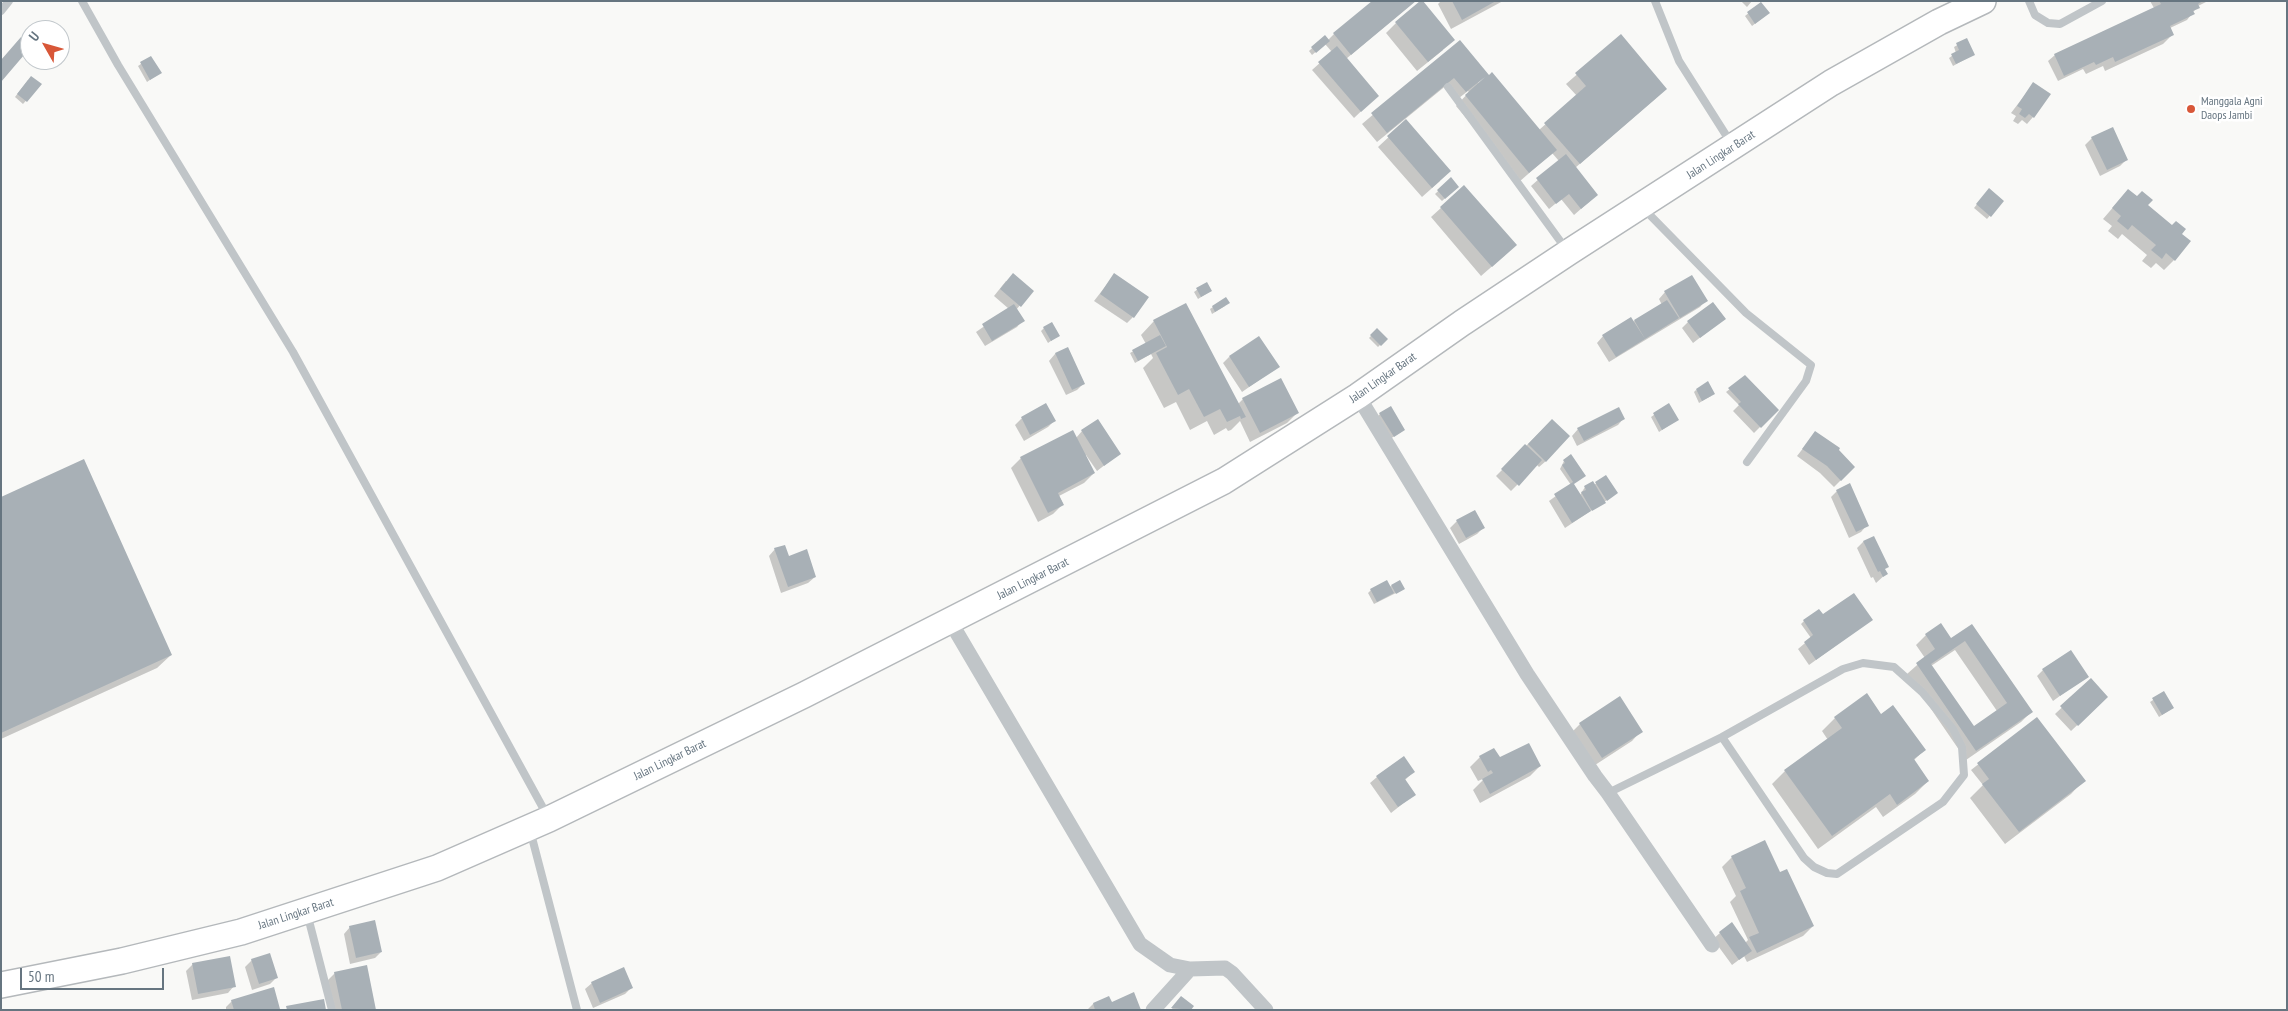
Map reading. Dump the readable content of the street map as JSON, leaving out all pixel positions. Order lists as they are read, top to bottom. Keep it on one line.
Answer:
{"streets":{"highway":["Jalan Lingkar Barat"]},"places":["Manggala Agni Daops Jambi"],"scale_bar":"50 m","north":"top left"}
